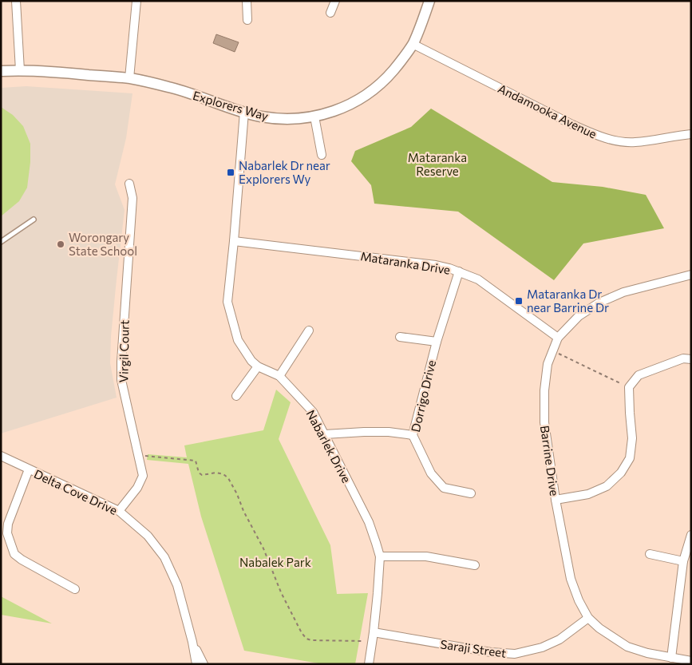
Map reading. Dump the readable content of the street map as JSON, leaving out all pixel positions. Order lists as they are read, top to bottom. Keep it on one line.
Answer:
{"streets":{"street":["Explorers Way","Andamooka Avenue","Mataranka Drive","Virgil Court","Dorrigo Drive","Nabarlek Drive","Barrine Drive","Delta Cove Drive","Saraji Street"]},"crossings":[["Explorers Way","Andamooka Avenue"],["Explorers Way","Nabarlek Drive"],["Mataranka Drive","Dorrigo Drive"],["Mataranka Drive","Nabarlek Drive"],["Mataranka Drive","Barrine Drive"],["Virgil Court","Delta Cove Drive"],["Nabarlek Drive","Saraji Street"],["Barrine Drive","Saraji Street"]],"parks":["Mataranka Reserve","Nabalek Park"],"places":{"transit":["Nabarlek Dr near Explorers Wy","Mataranka Dr near Barrine Dr"],"other":["Worongary State School"]}}
